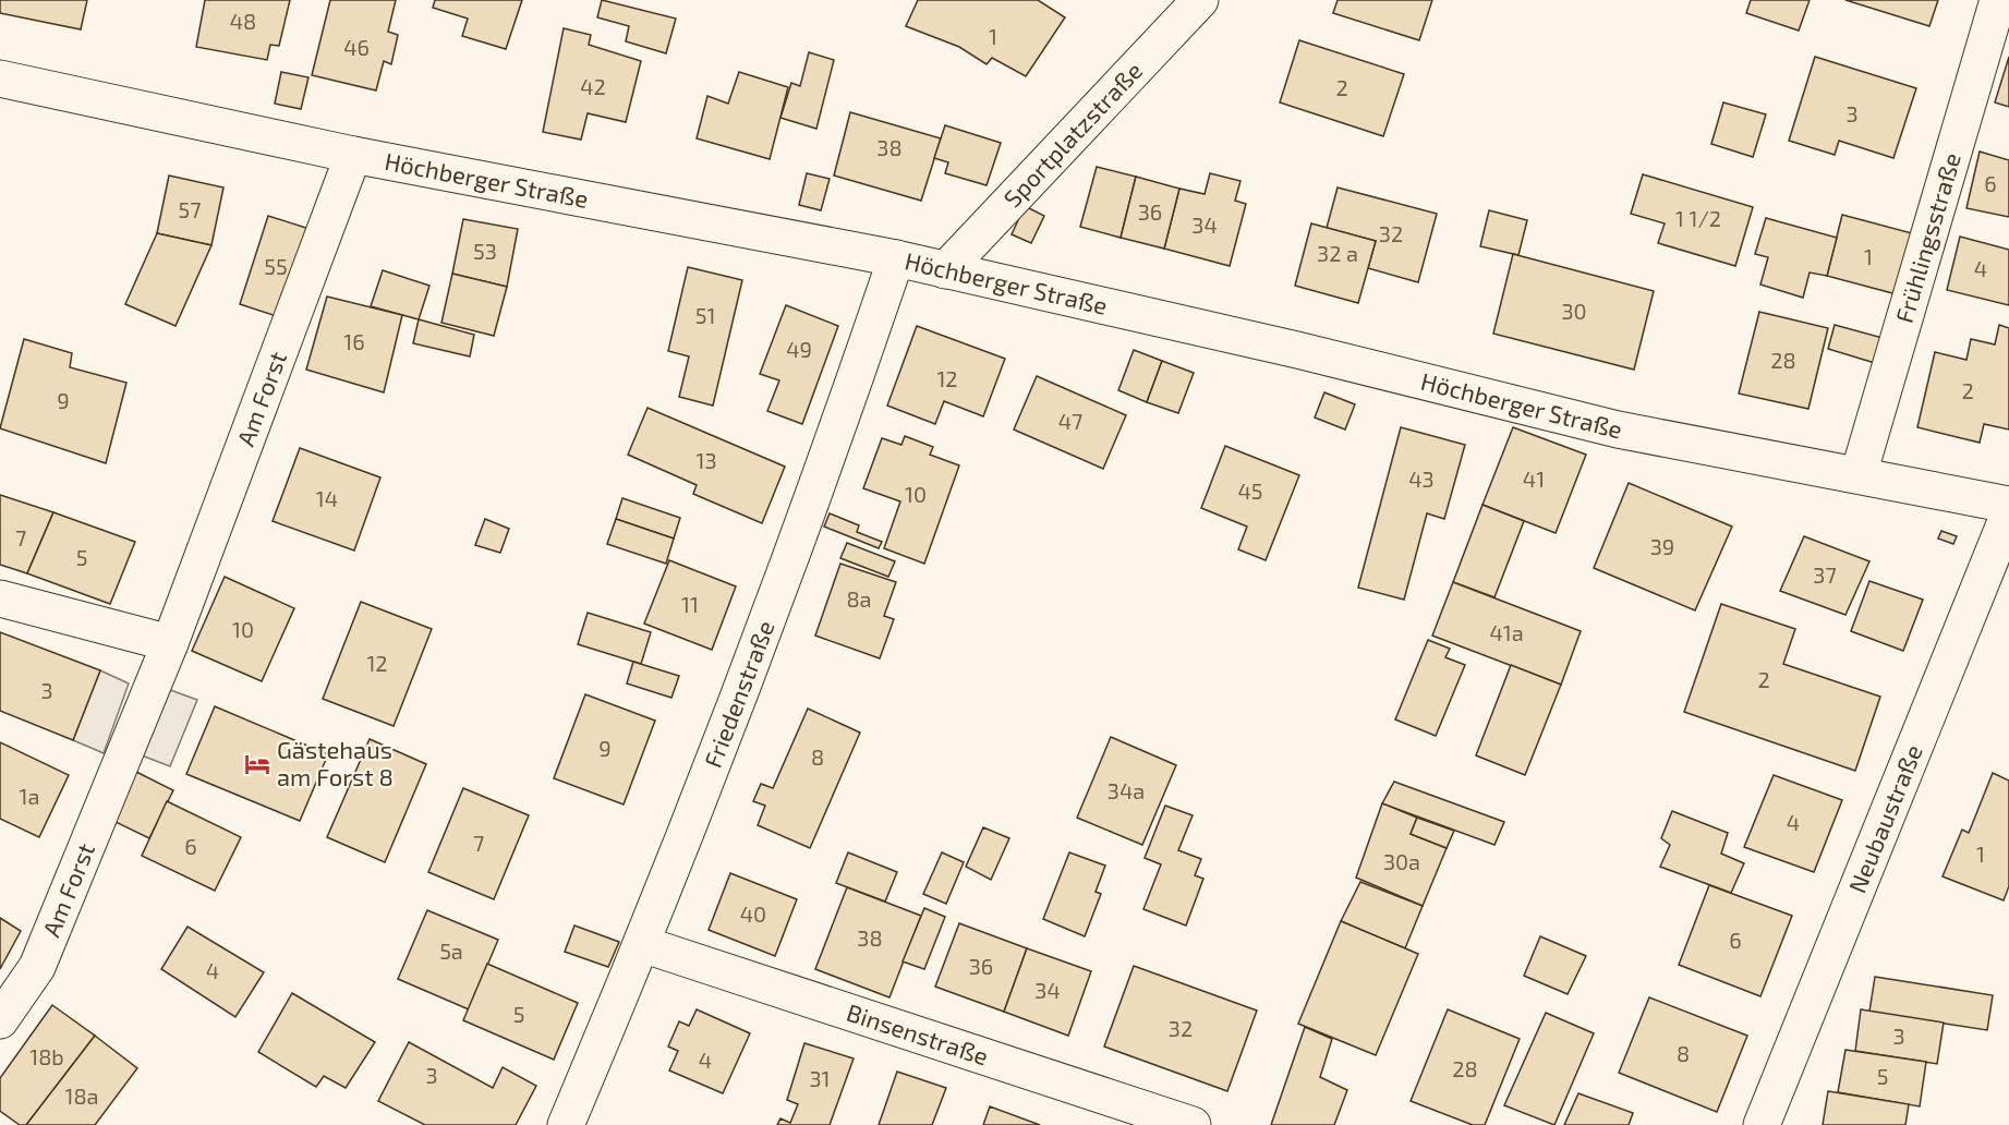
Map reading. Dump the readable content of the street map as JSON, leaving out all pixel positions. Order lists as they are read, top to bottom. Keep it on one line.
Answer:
{"streets":{"street":["Sportplatzstraße","Höchberger Straße","Frühlingsstraße","Am Forst","Friedenstraße","Neubaustraße","Binsenstraße"]},"crossings":[["Sportplatzstraße","Höchberger Straße"],["Höchberger Straße","Frühlingsstraße"],["Höchberger Straße","Am Forst"],["Höchberger Straße","Friedenstraße"],["Friedenstraße","Binsenstraße"]],"places":{"hotel":["Gästehaus am Forst 8"]},"house_numbers":["48","1","46","42","2","3","38","6","57","36","1 1/2","34","32","53","32 a","1","55","4","30","51","16","49","28","12","2","9","47","13","43","41","45","10","14","7","39","5","37","8a","11","10","41a","12","2","3","9","8","34a","1a","4","7","6","1","30a","40","38","6","5a","36","4","34","5","32","3","8","18b","4","28","3","5","31","18a"]}
